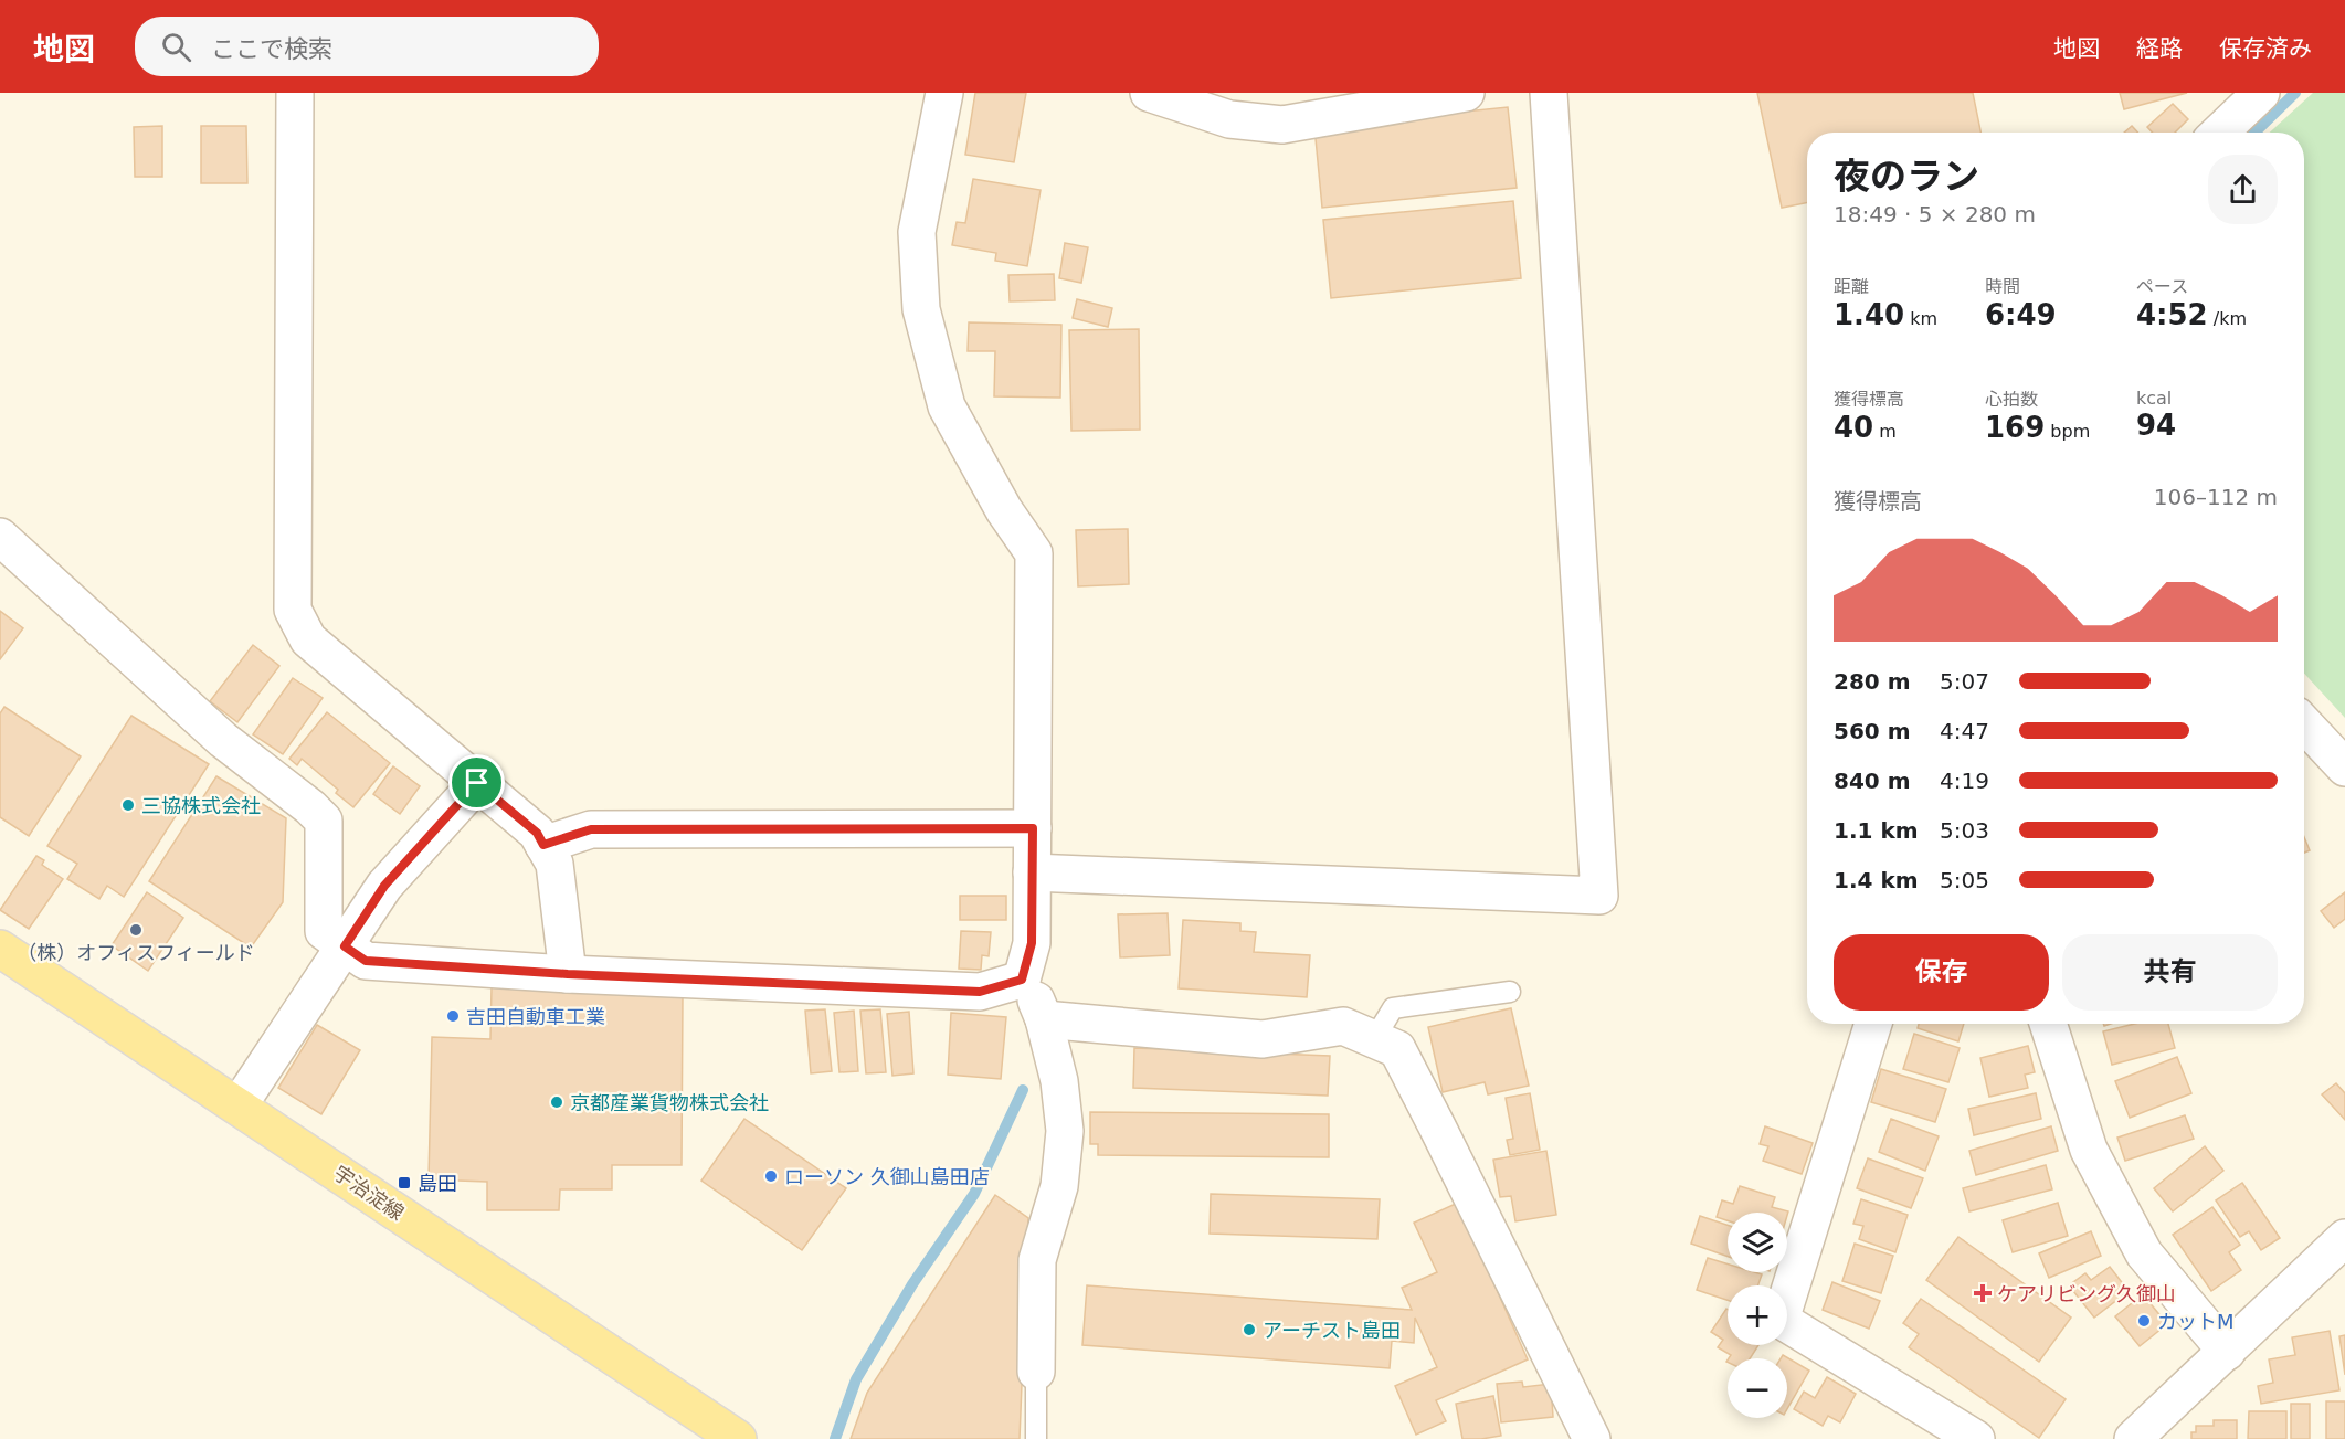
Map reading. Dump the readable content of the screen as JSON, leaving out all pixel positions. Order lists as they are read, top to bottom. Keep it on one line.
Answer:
{"streets":{"main road":["宇治淀線"]},"places":{"other":["三協株式会社","（株）オフィスフィールド","吉田自動車工業","京都産業貨物株式会社","ローソン 久御山島田店","カットM","アーチスト島田"],"transit":["島田"],"health":["ケアリビング久御山"]},"page":{"header":"地図","search":"ここで検索","nav":["地図","経路","保存済み"],"heading":["夜のラン","18:49 · 5 × 280 m"],"stats":[["距離","1.40 km"],["時間","6:49"],["ペース","4:52 /km"],["獲得標高","40 m"],["心拍数","169 bpm"],["kcal","94"]],"chart":["獲得標高","106–112 m"],"list":[{"name":"280 m","note":"5:07"},{"name":"560 m","note":"4:47"},{"name":"840 m","note":"4:19"},{"name":"1.1 km","note":"5:03"},{"name":"1.4 km","note":"5:05"}],"buttons":["保存","共有"],"map_buttons":["+","−"]}}
